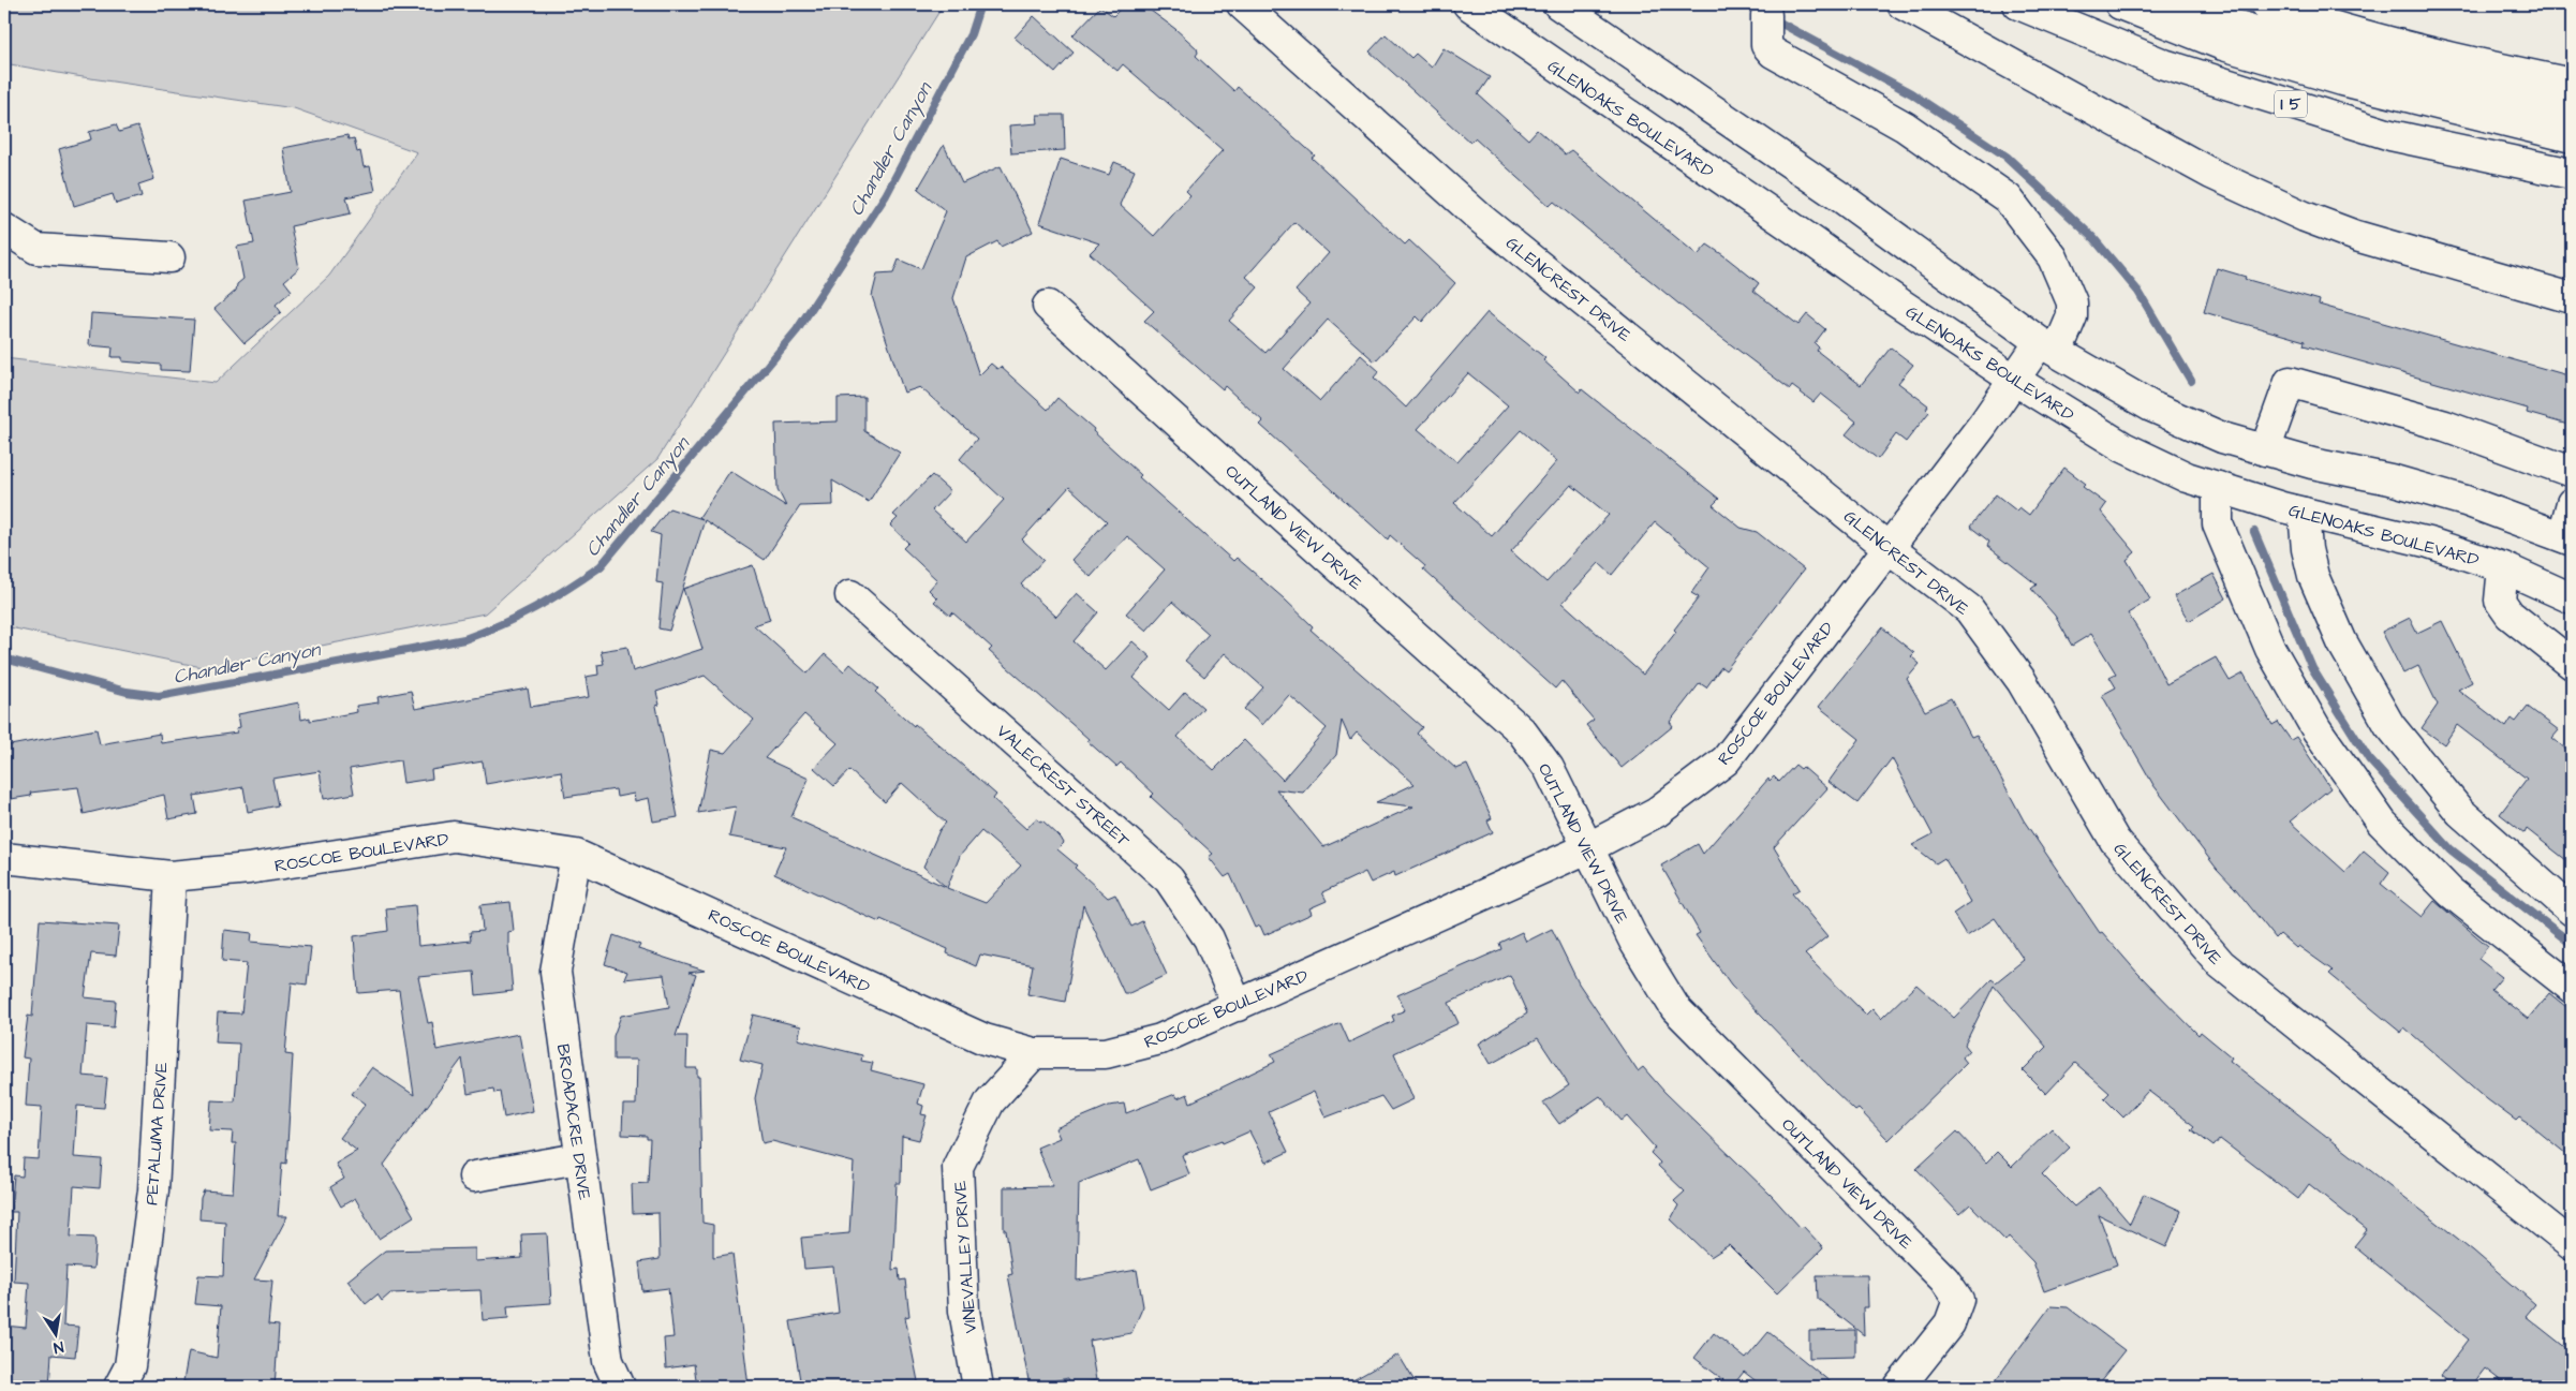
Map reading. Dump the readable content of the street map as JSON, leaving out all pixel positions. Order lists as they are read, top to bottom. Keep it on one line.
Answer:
{"streets":{"main road":["I 5","GLENOAKS BOULEVARD","GLENCREST DRIVE","OUTLAND VIEW DRIVE","ROSCOE BOULEVARD","VALECREST STREET","BROADACRE DRIVE","PETALUMA DRIVE","VINEVALLEY DRIVE"]},"crossings":[["GLENOAKS BOULEVARD","ROSCOE BOULEVARD"],["GLENCREST DRIVE","ROSCOE BOULEVARD"],["OUTLAND VIEW DRIVE","ROSCOE BOULEVARD"],["ROSCOE BOULEVARD","VALECREST STREET"],["ROSCOE BOULEVARD","BROADACRE DRIVE"],["ROSCOE BOULEVARD","PETALUMA DRIVE"],["ROSCOE BOULEVARD","VINEVALLEY DRIVE"]],"water":["Chandler Canyon"],"north":"bottom"}
